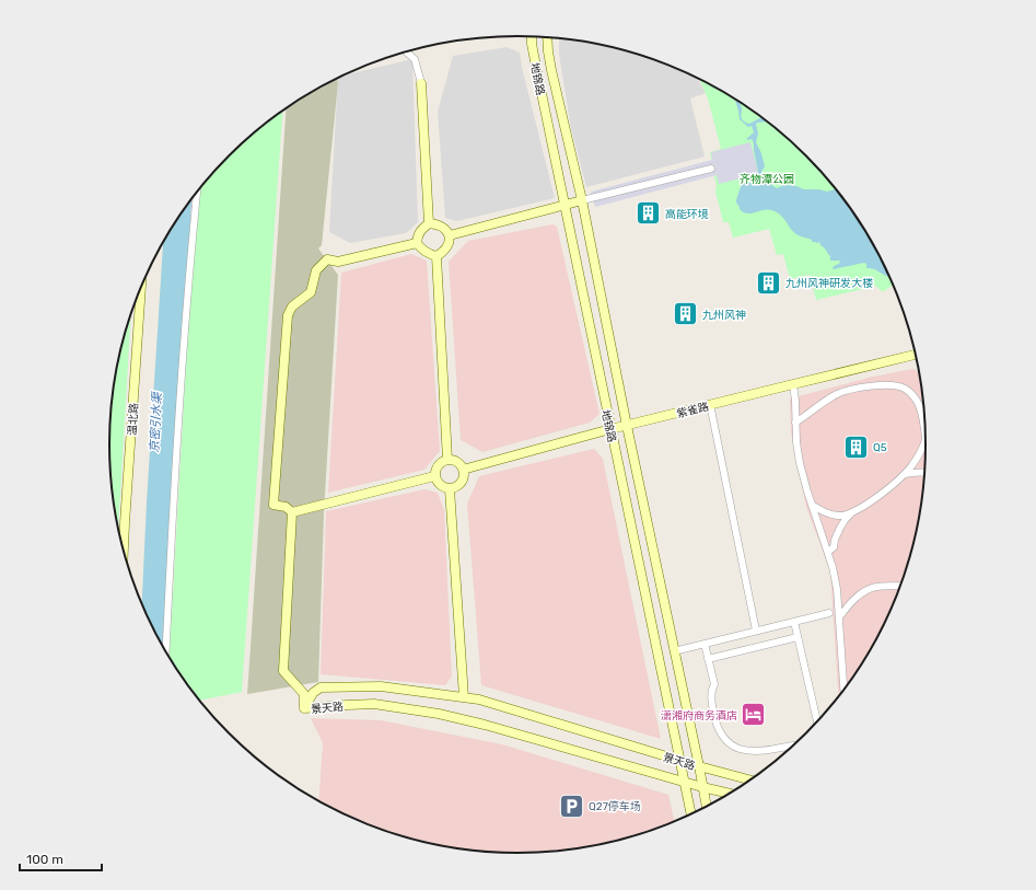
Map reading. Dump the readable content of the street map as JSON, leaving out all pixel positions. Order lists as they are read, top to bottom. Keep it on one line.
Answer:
{"streets":{"street":["地锦路","紫雀路","温北路","景天路"]},"crossings":[["地锦路","紫雀路"],["地锦路","景天路"]],"water":["京密引水渠"],"parks":["齐物潭公园"],"places":{"building":["高能环境","九州风神研发大楼","九州风神","Q5"],"hotel":["潇湘府商务酒店"],"parking":["Q27停车场"]},"scale_bar":"100 m"}
